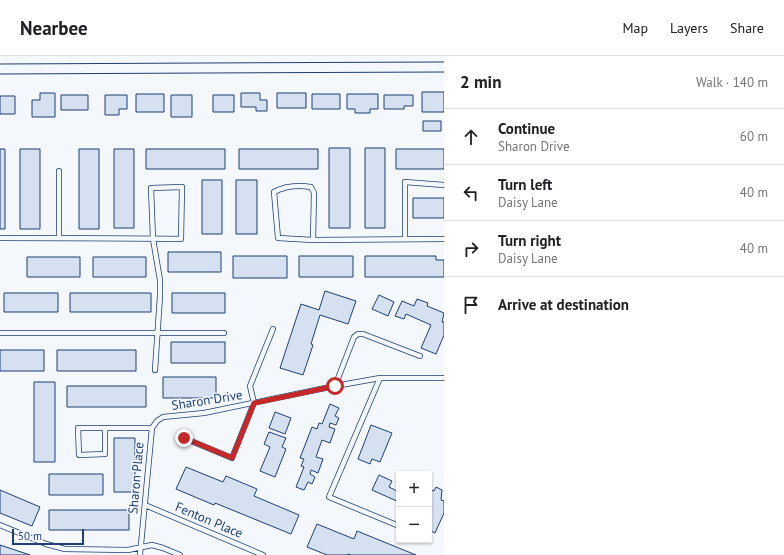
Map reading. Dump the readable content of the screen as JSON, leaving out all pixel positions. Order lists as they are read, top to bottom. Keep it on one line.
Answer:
{"streets":{"lane":["Sharon Drive","Sharon Place","Fenton Place"]},"crossings":[["Sharon Drive","Sharon Place"],["Sharon Place","Fenton Place"]],"scale_bar":"50 m","page":{"header":"Nearbee","nav":["Map","Layers","Share"],"heading":["2 min","Walk · 140 m"],"list":[["Continue","Sharon Drive","60 m"],["Turn left","Daisy Lane","40 m"],["Turn right","Daisy Lane","40 m"],"Arrive at destination"],"map_buttons":["+","−"],"scale":"50 m"}}
